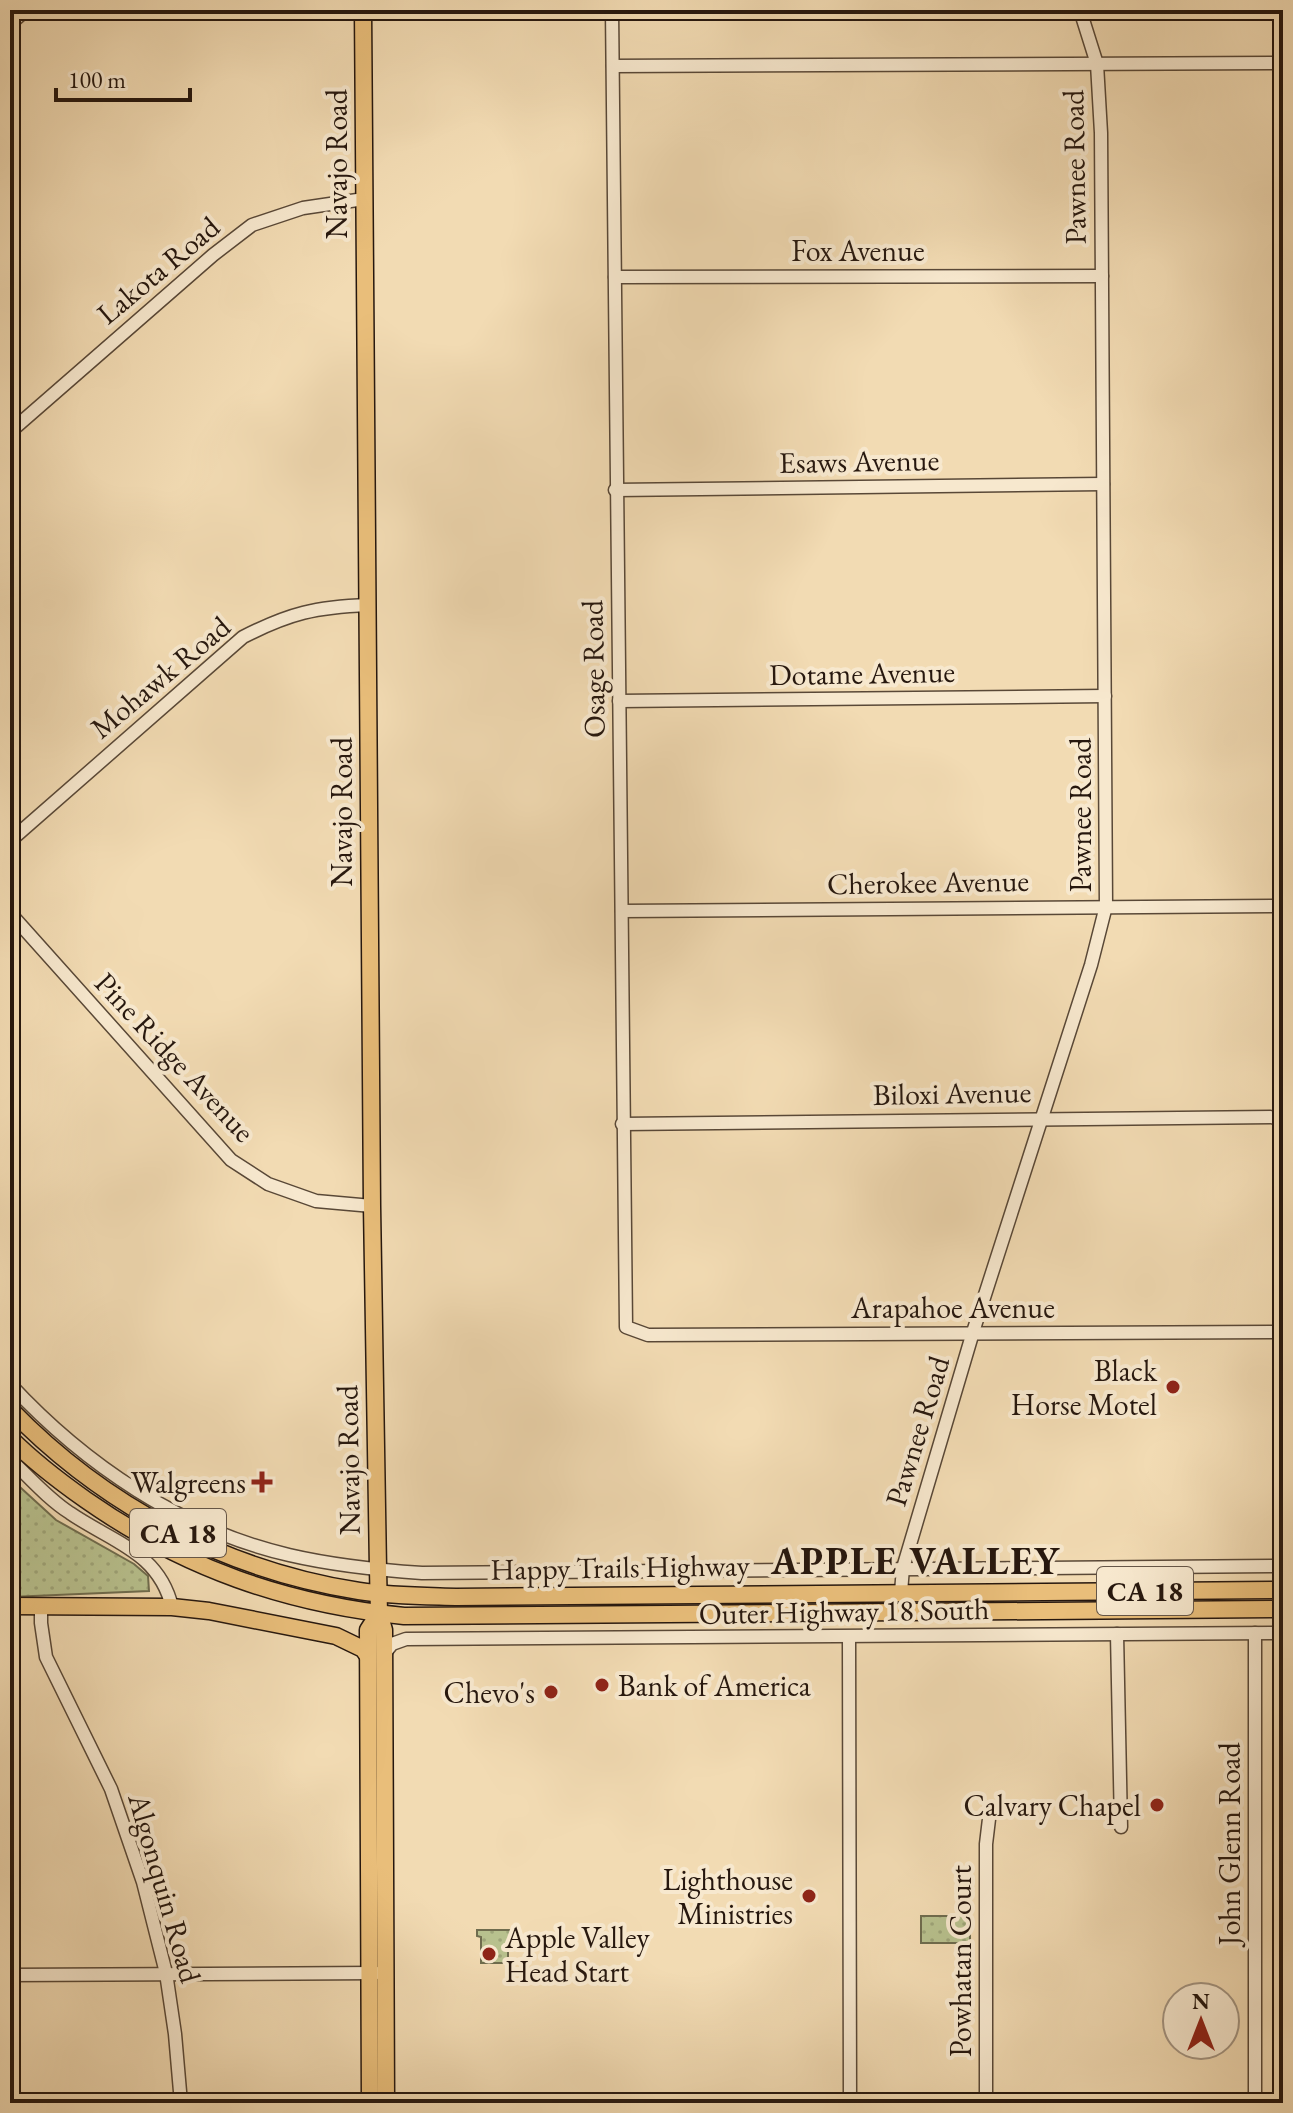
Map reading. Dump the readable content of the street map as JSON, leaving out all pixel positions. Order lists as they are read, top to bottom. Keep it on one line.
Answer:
{"streets":{"main road":["Navajo Road","CA 18","Happy Trails Highway"],"street":["Pawnee Road","Fox Avenue","Lakota Road","Esaws Avenue","Osage Road","Dotame Avenue","Mohawk Road","Cherokee Avenue","Pine Ridge Avenue","Biloxi Avenue","Arapahoe Avenue","Outer Highway 18 South","John Glenn Road","Algonquin Road","Powhatan Court"]},"crossings":[["Navajo Road","Lakota Road"],["Navajo Road","Mohawk Road"],["Navajo Road","Pine Ridge Avenue"],["Navajo Road","Happy Trails Highway"],["Pawnee Road","Fox Avenue"],["Pawnee Road","Esaws Avenue"],["Pawnee Road","Dotame Avenue"],["Pawnee Road","Cherokee Avenue"],["Pawnee Road","Biloxi Avenue"],["Pawnee Road","Arapahoe Avenue"],["Pawnee Road","Happy Trails Highway"],["Fox Avenue","Osage Road"],["Esaws Avenue","Osage Road"],["Osage Road","Dotame Avenue"],["Osage Road","Cherokee Avenue"],["Osage Road","Biloxi Avenue"],["Osage Road","Arapahoe Avenue"],["Outer Highway 18 South","John Glenn Road"]],"districts":["APPLE VALLEY"],"places":{"other":["Black Horse Motel","Bank of America","Chevo's","Calvary Chapel","Lighthouse Ministries","Apple Valley Head Start"],"health":["Walgreens"]},"scale_bar":"100 m","north":"top"}
